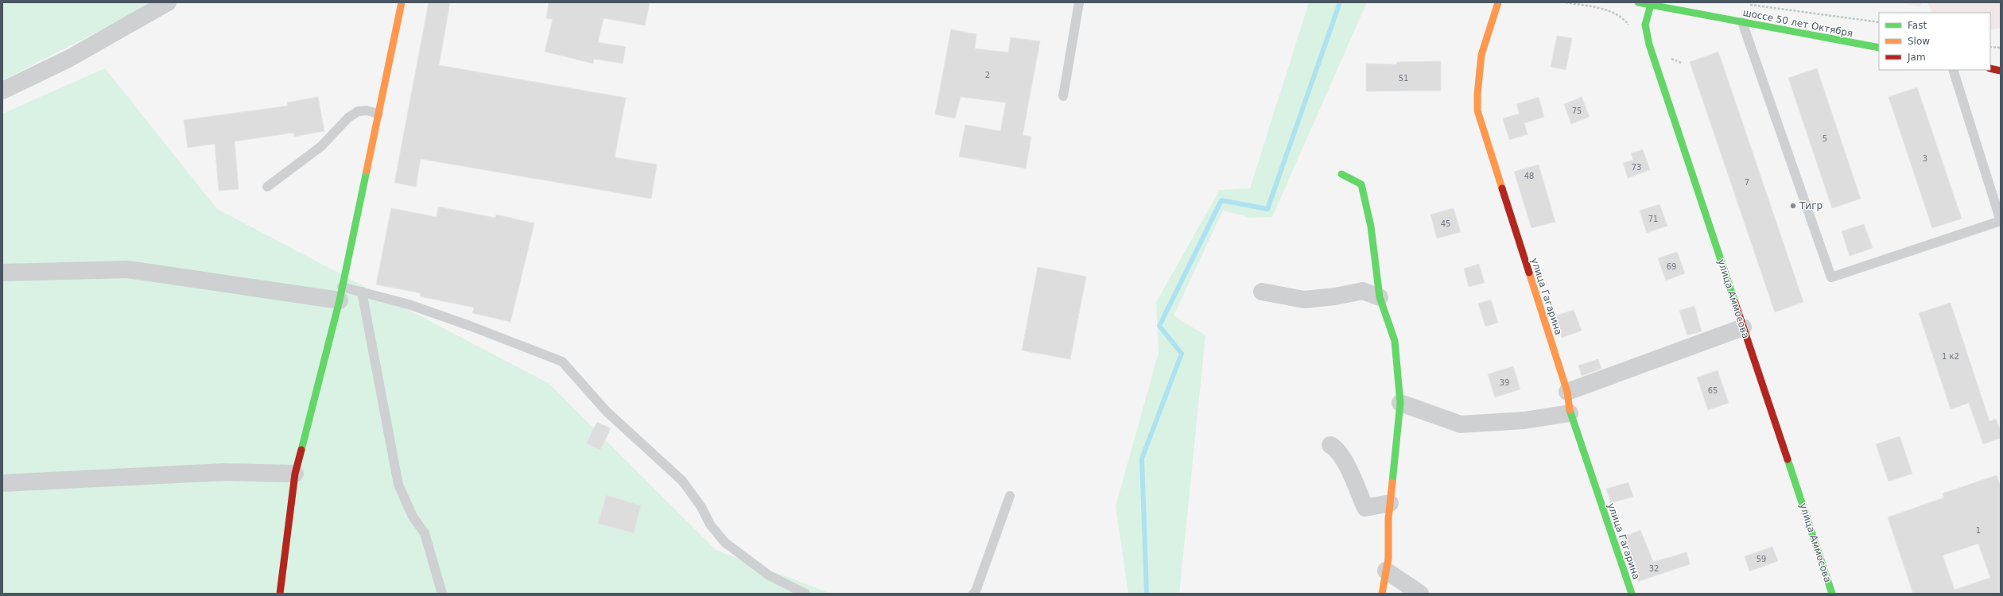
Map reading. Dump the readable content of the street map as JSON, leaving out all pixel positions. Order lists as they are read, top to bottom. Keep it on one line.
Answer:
{"streets":{"street":["шоссе 50 лет Октября","улица Гагарина","улица Аммосова"]},"crossings":[["шоссе 50 лет Октября","улица Аммосова"]],"places":["Тигр"],"house_numbers":["2","51","75","5","3","73","48","7","71","45","69","1 к2","39","65","1","59","32"],"legend":["Fast","Slow","Jam"]}
